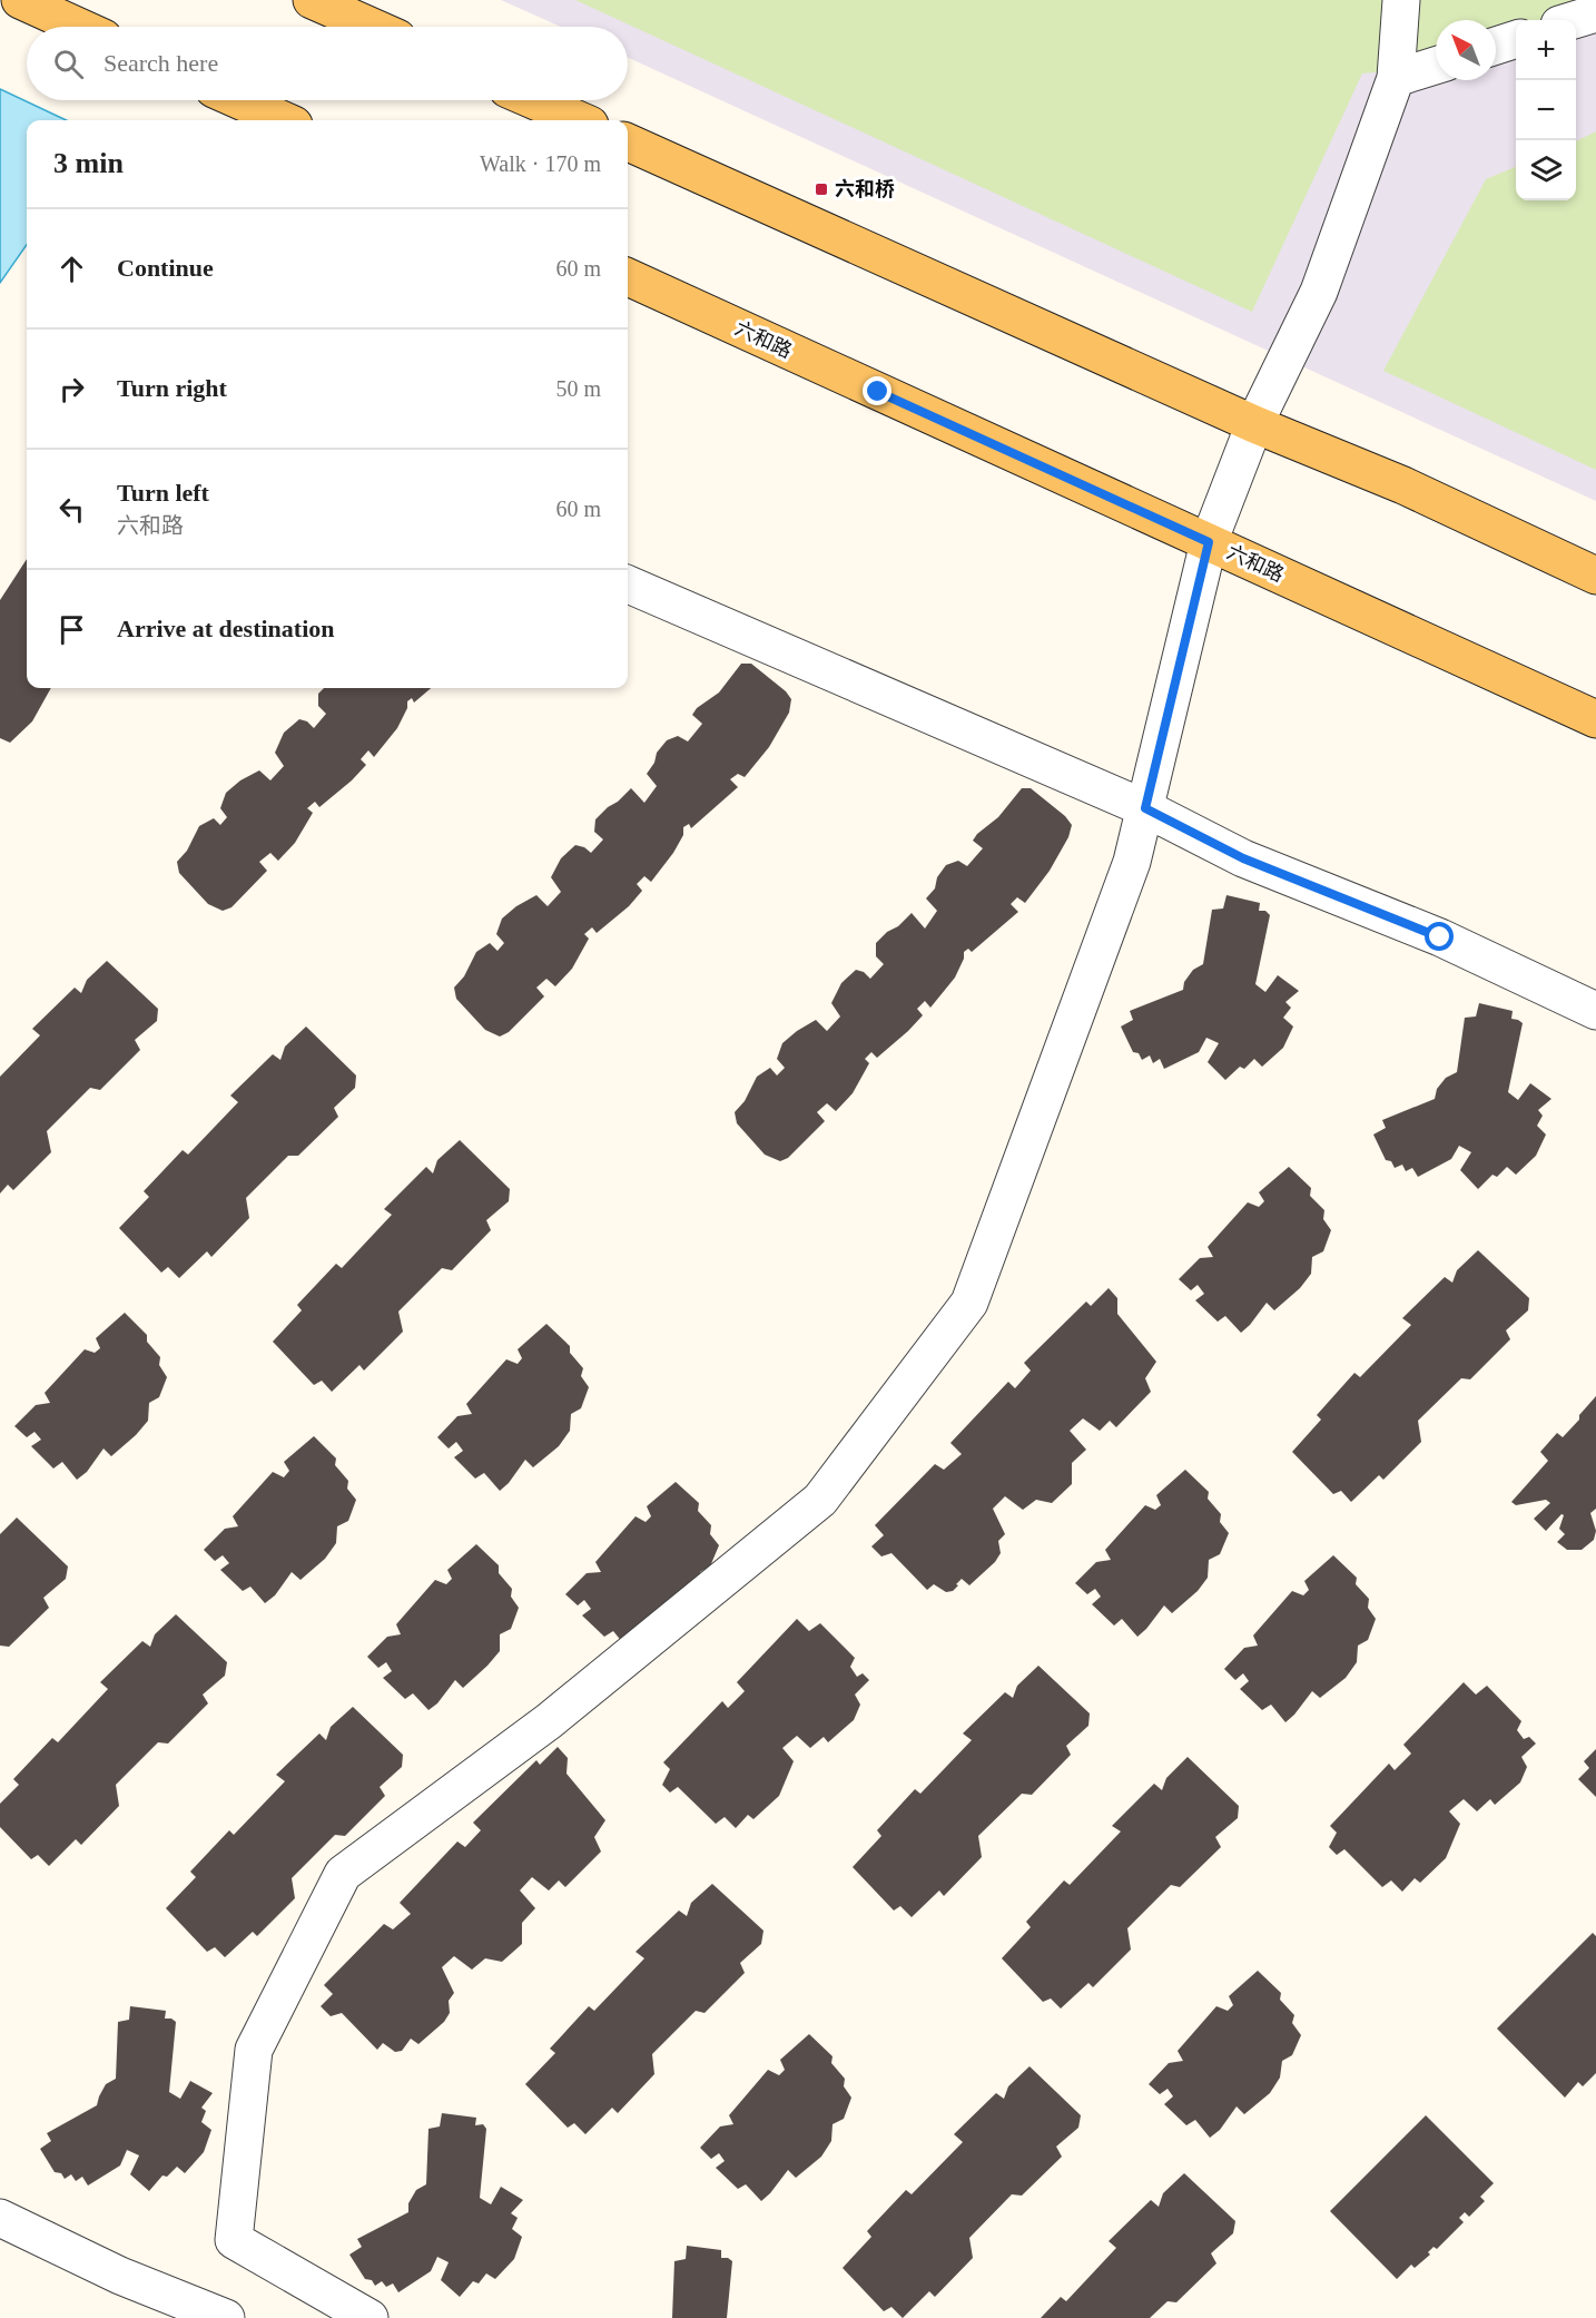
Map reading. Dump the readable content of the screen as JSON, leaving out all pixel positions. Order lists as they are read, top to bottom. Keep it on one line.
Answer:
{"streets":{"main road":["六和路"]},"places":{"transit":["六和桥"]},"north":"top left","page":{"map_buttons":["+","−"],"search":"Search here","heading":["3 min","Walk · 170 m"],"list":[["Continue","60 m"],["Turn right","50 m"],["Turn left","六和路","60 m"],"Arrive at destination"]}}
